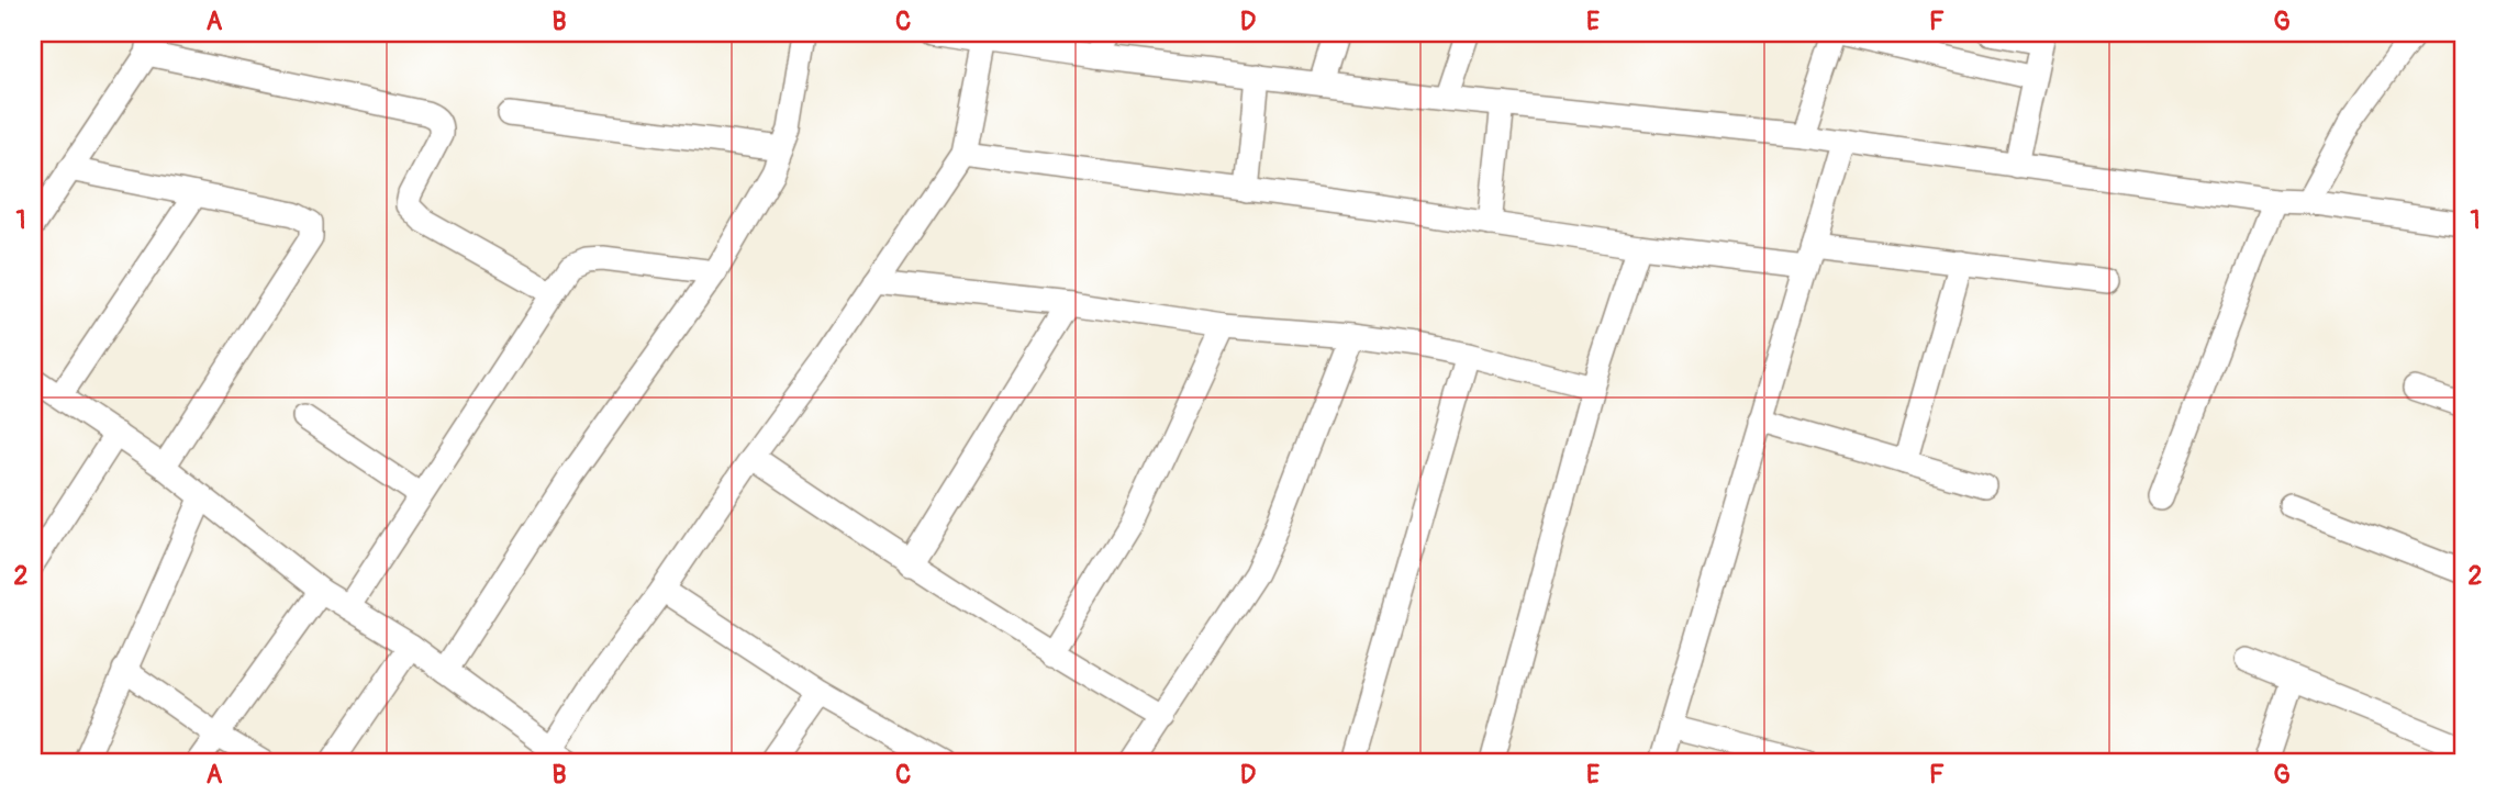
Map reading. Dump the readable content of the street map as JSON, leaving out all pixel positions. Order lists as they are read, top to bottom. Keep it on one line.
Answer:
{"grid":{"columns":["A","B","C","D","E","F","G"],"rows":["1","2"]}}
